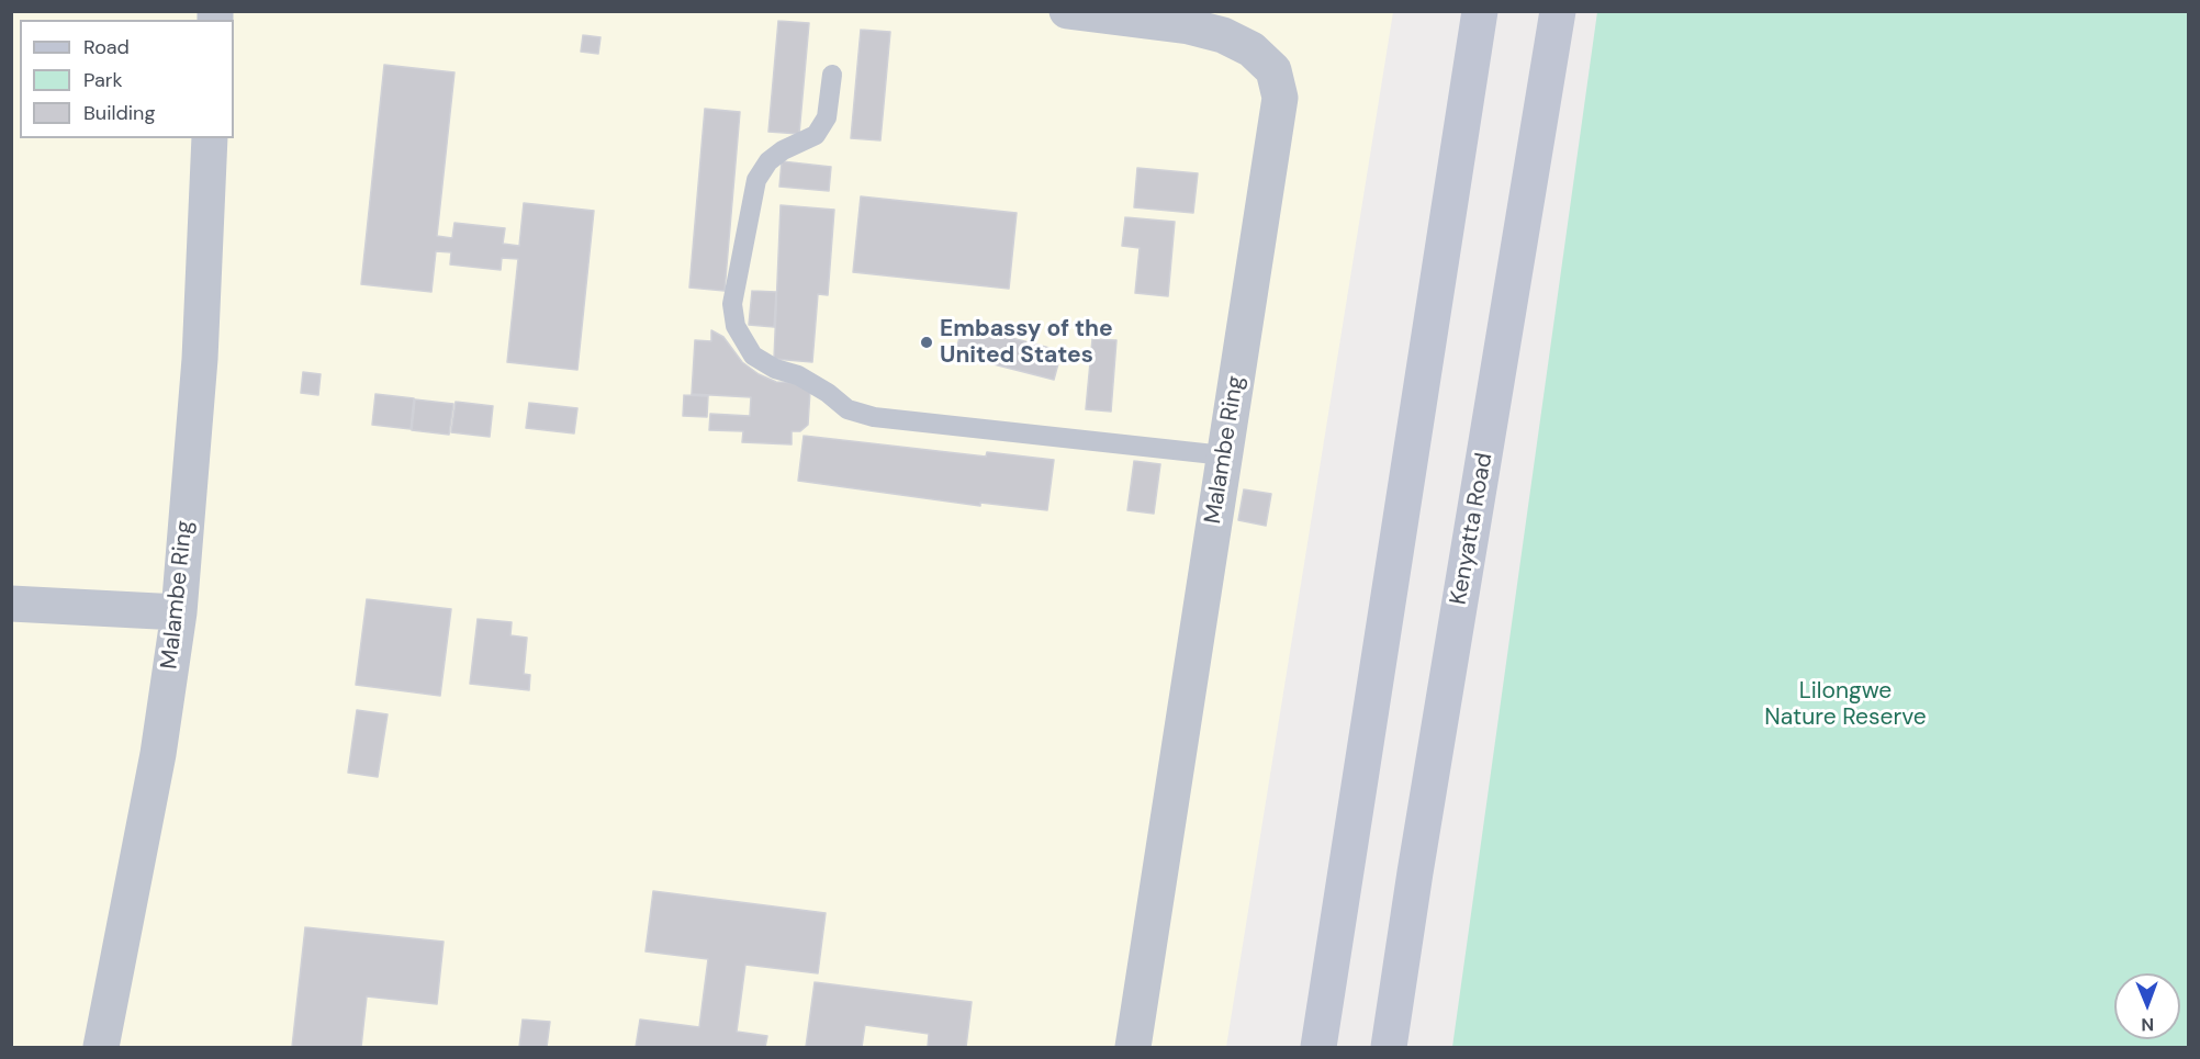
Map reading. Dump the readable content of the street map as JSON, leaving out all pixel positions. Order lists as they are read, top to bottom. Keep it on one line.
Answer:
{"streets":{"main road":["Kenyatta Road"],"street":["Malambe Ring"]},"parks":["Lilongwe Nature Reserve"],"places":["Embassy of the United States"],"legend":["Road","Park","Building"],"north":"bottom"}
